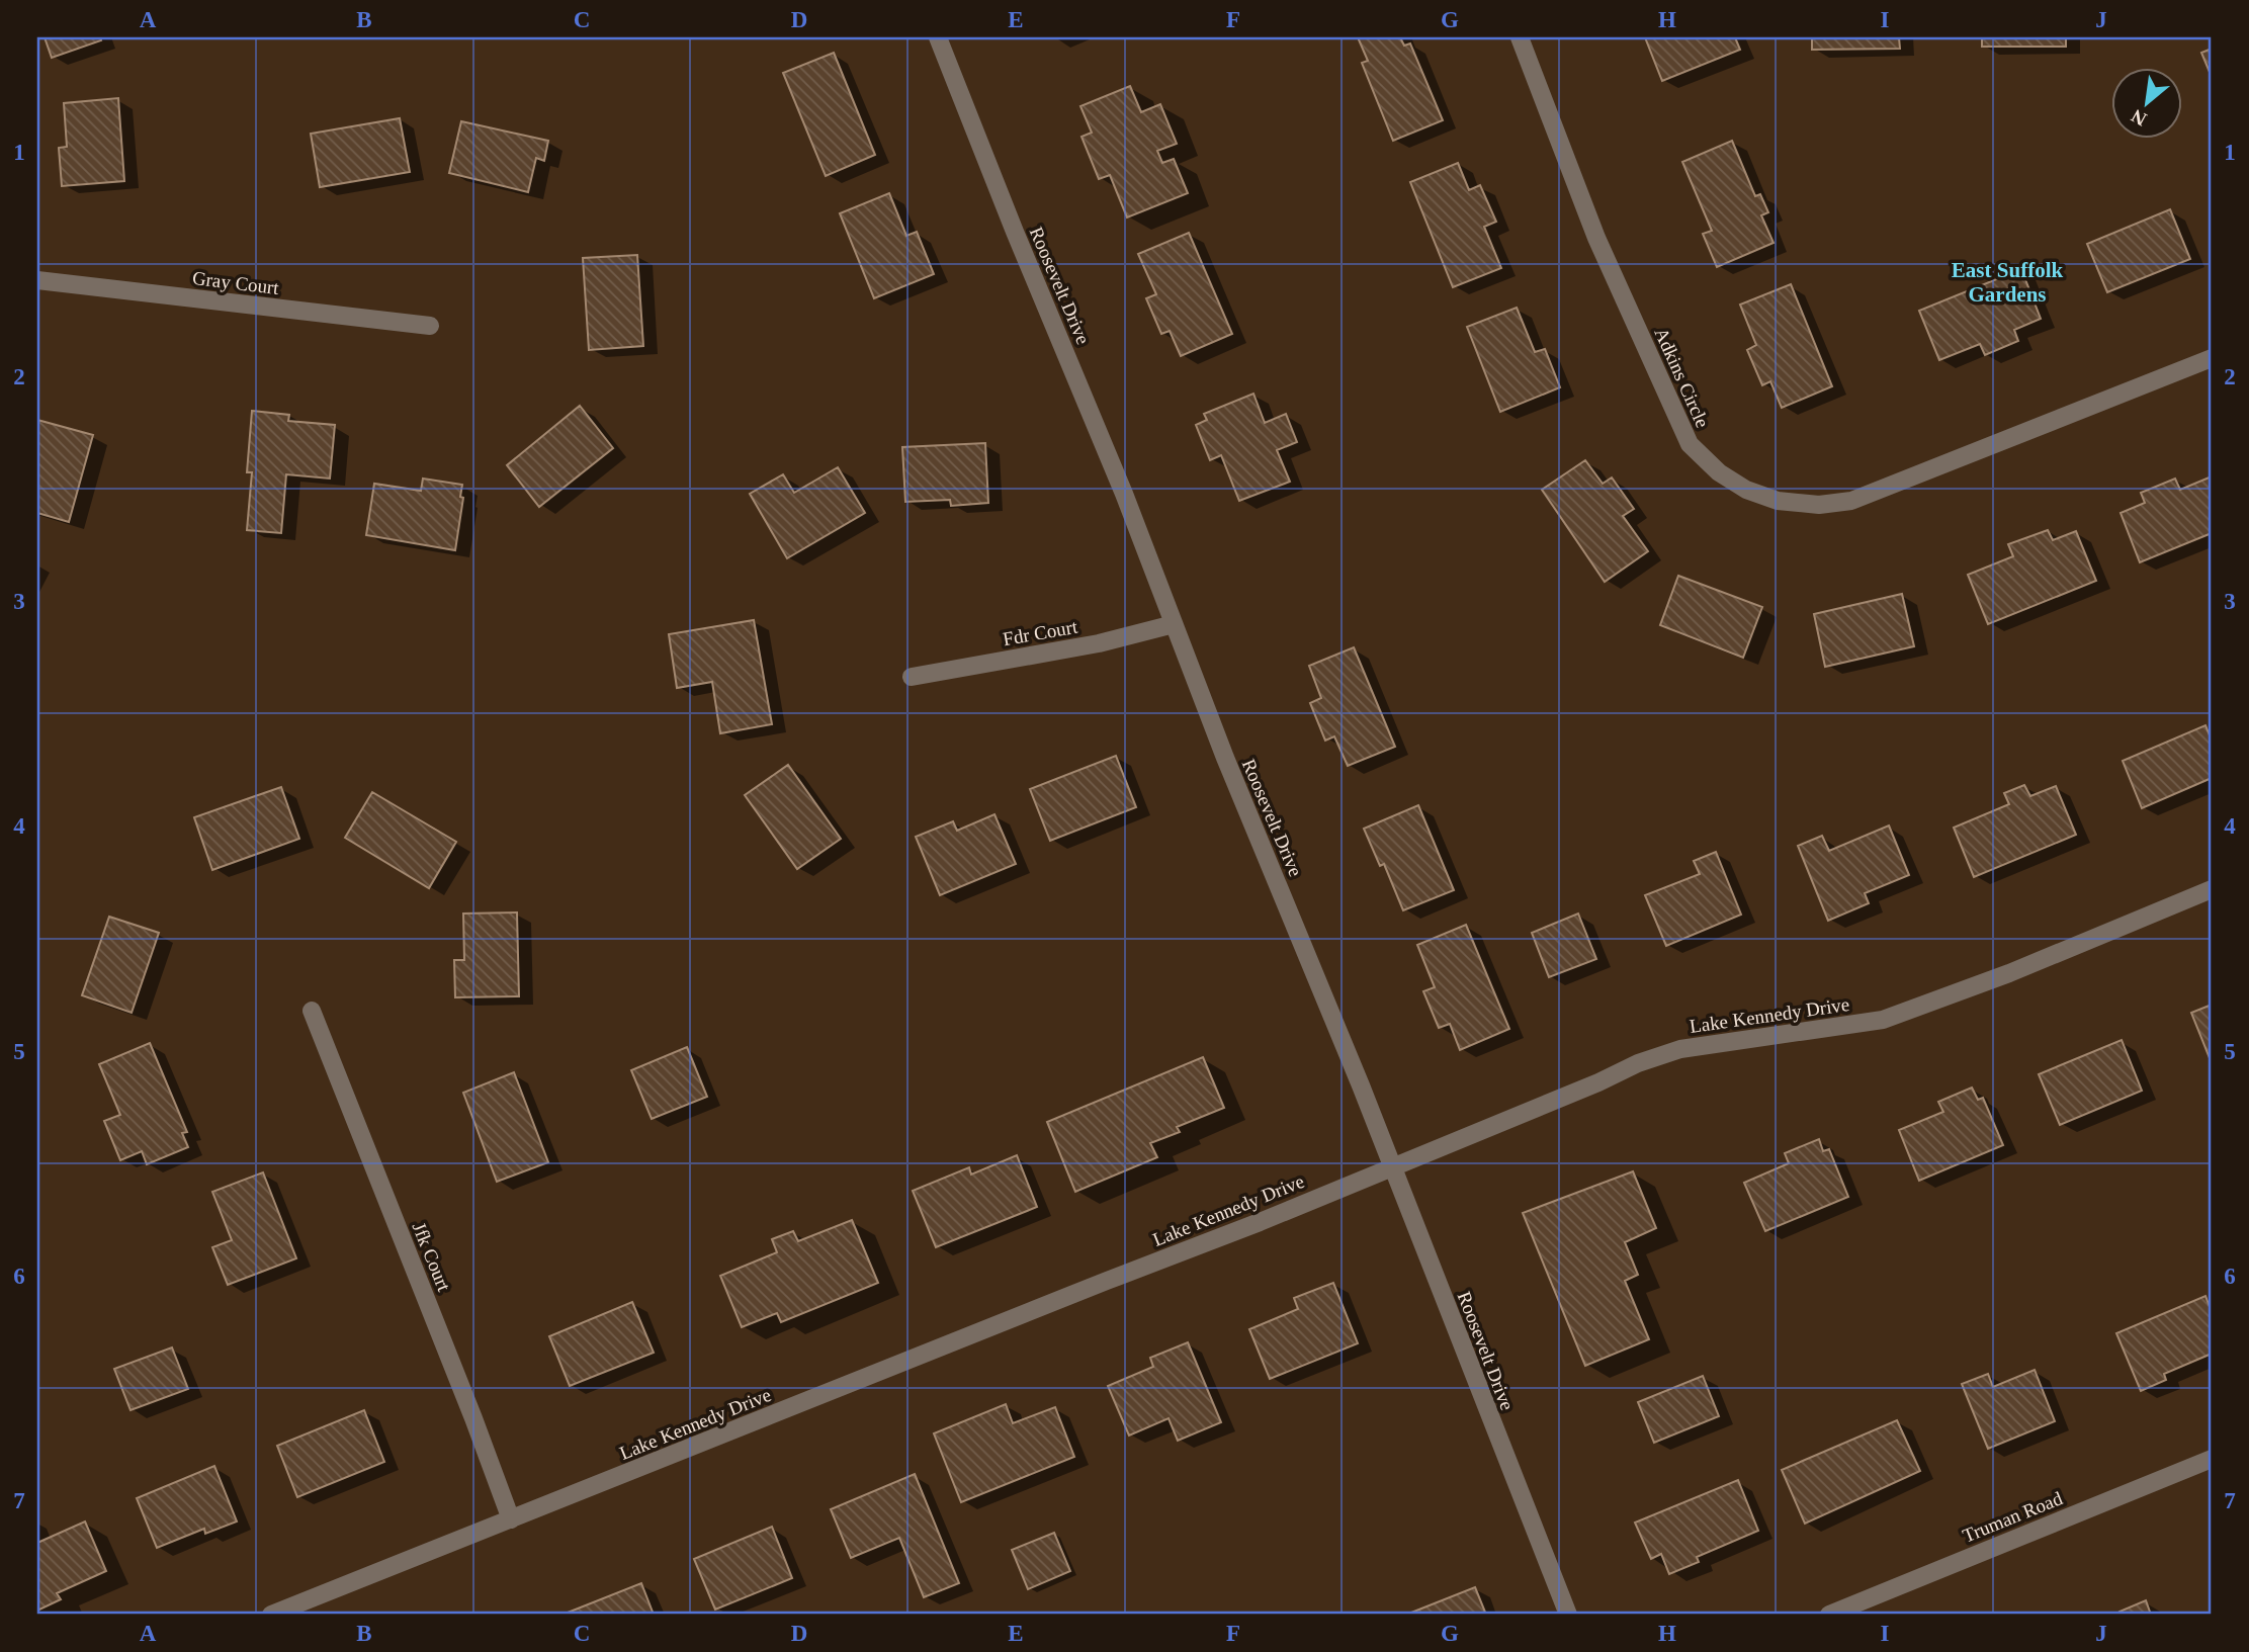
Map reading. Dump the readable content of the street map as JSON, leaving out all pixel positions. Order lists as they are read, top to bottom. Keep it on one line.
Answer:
{"streets":{"street":["Gray Court","Roosevelt Drive","Adkins Circle","Fdr Court","Lake Kennedy Drive","Jfk Court","Truman Road"]},"crossings":[["Roosevelt Drive","Fdr Court"],["Roosevelt Drive","Lake Kennedy Drive"],["Lake Kennedy Drive","Jfk Court"]],"districts":["East Suffolk Gardens"],"north":"bottom left","grid":{"columns":["A","B","C","D","E","F","G","H","I","J"],"rows":["1","2","3","4","5","6","7"]}}
